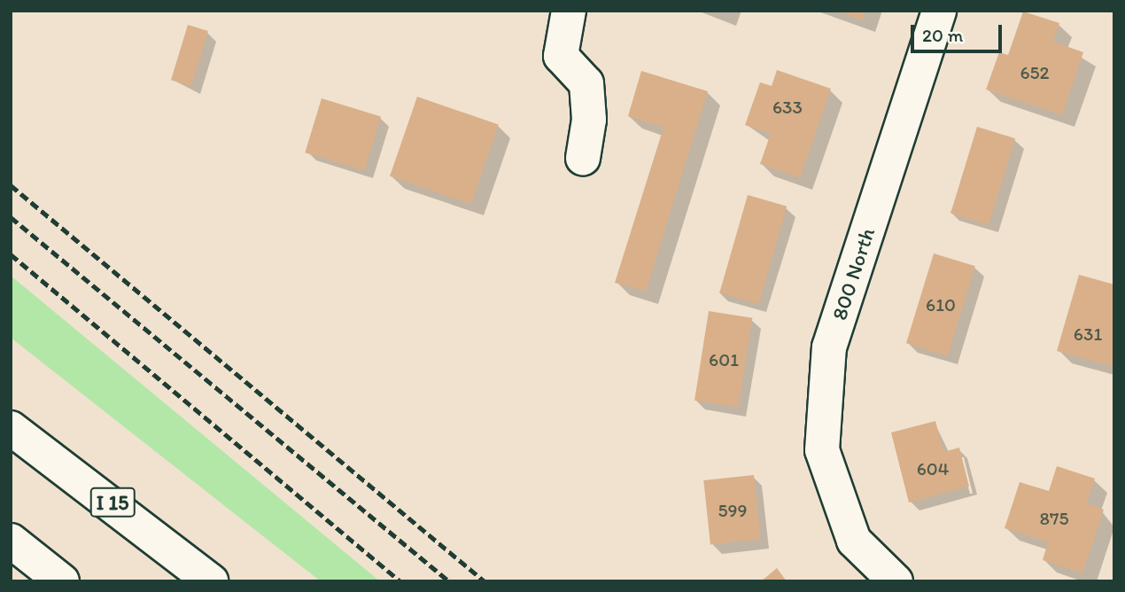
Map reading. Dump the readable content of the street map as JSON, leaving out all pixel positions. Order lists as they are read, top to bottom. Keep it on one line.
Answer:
{"streets":{"main road":["800 North","I 15"]},"house_numbers":["652","633","610","631","601","604","599","875"],"scale_bar":"20 m"}
